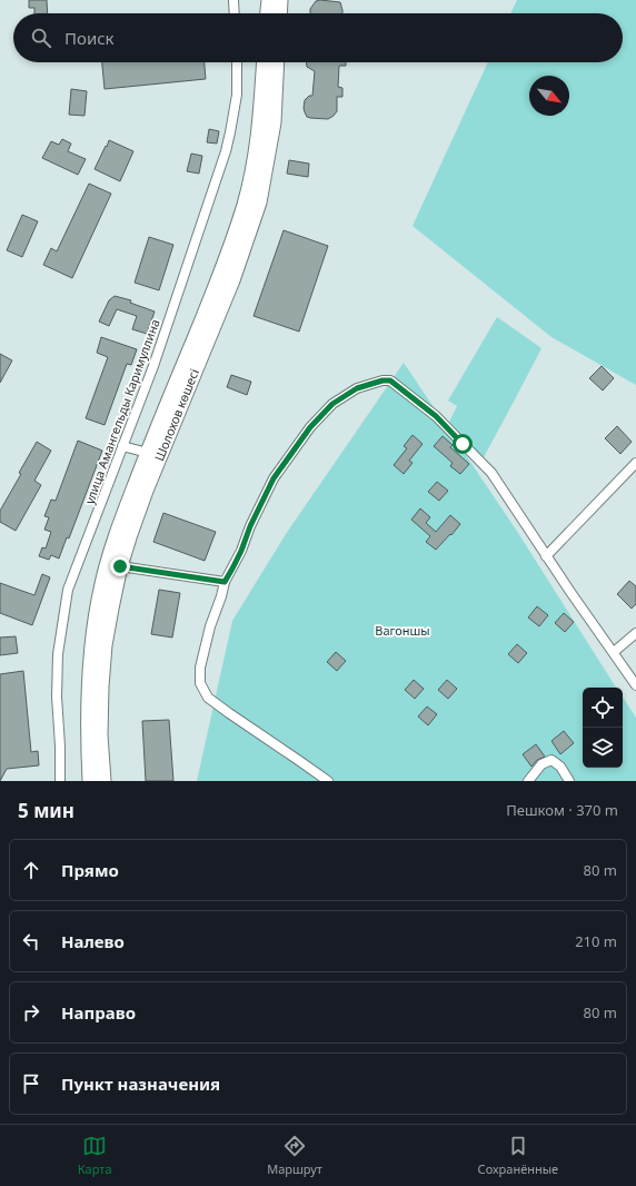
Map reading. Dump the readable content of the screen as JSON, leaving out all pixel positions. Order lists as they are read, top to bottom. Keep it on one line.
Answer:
{"streets":{"highway":["Шолохов көшесі"],"street":["улица Амангельды Каримуллина"]},"parks":["Вагоншы"],"north":"bottom right","page":{"search":"Поиск","heading":["5 мин","Пешком · 370 m"],"list":[["Прямо","80 m"],["Налево","210 m"],["Направо","80 m"],"Пункт назначения"],"nav":["Карта","Маршрут","Сохранённые"]}}
